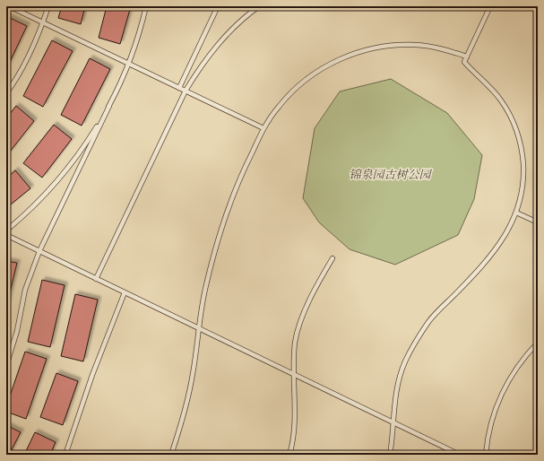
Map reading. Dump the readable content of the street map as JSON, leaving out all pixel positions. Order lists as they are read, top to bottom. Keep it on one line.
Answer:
{"parks":["锦泉园古树公园"]}
